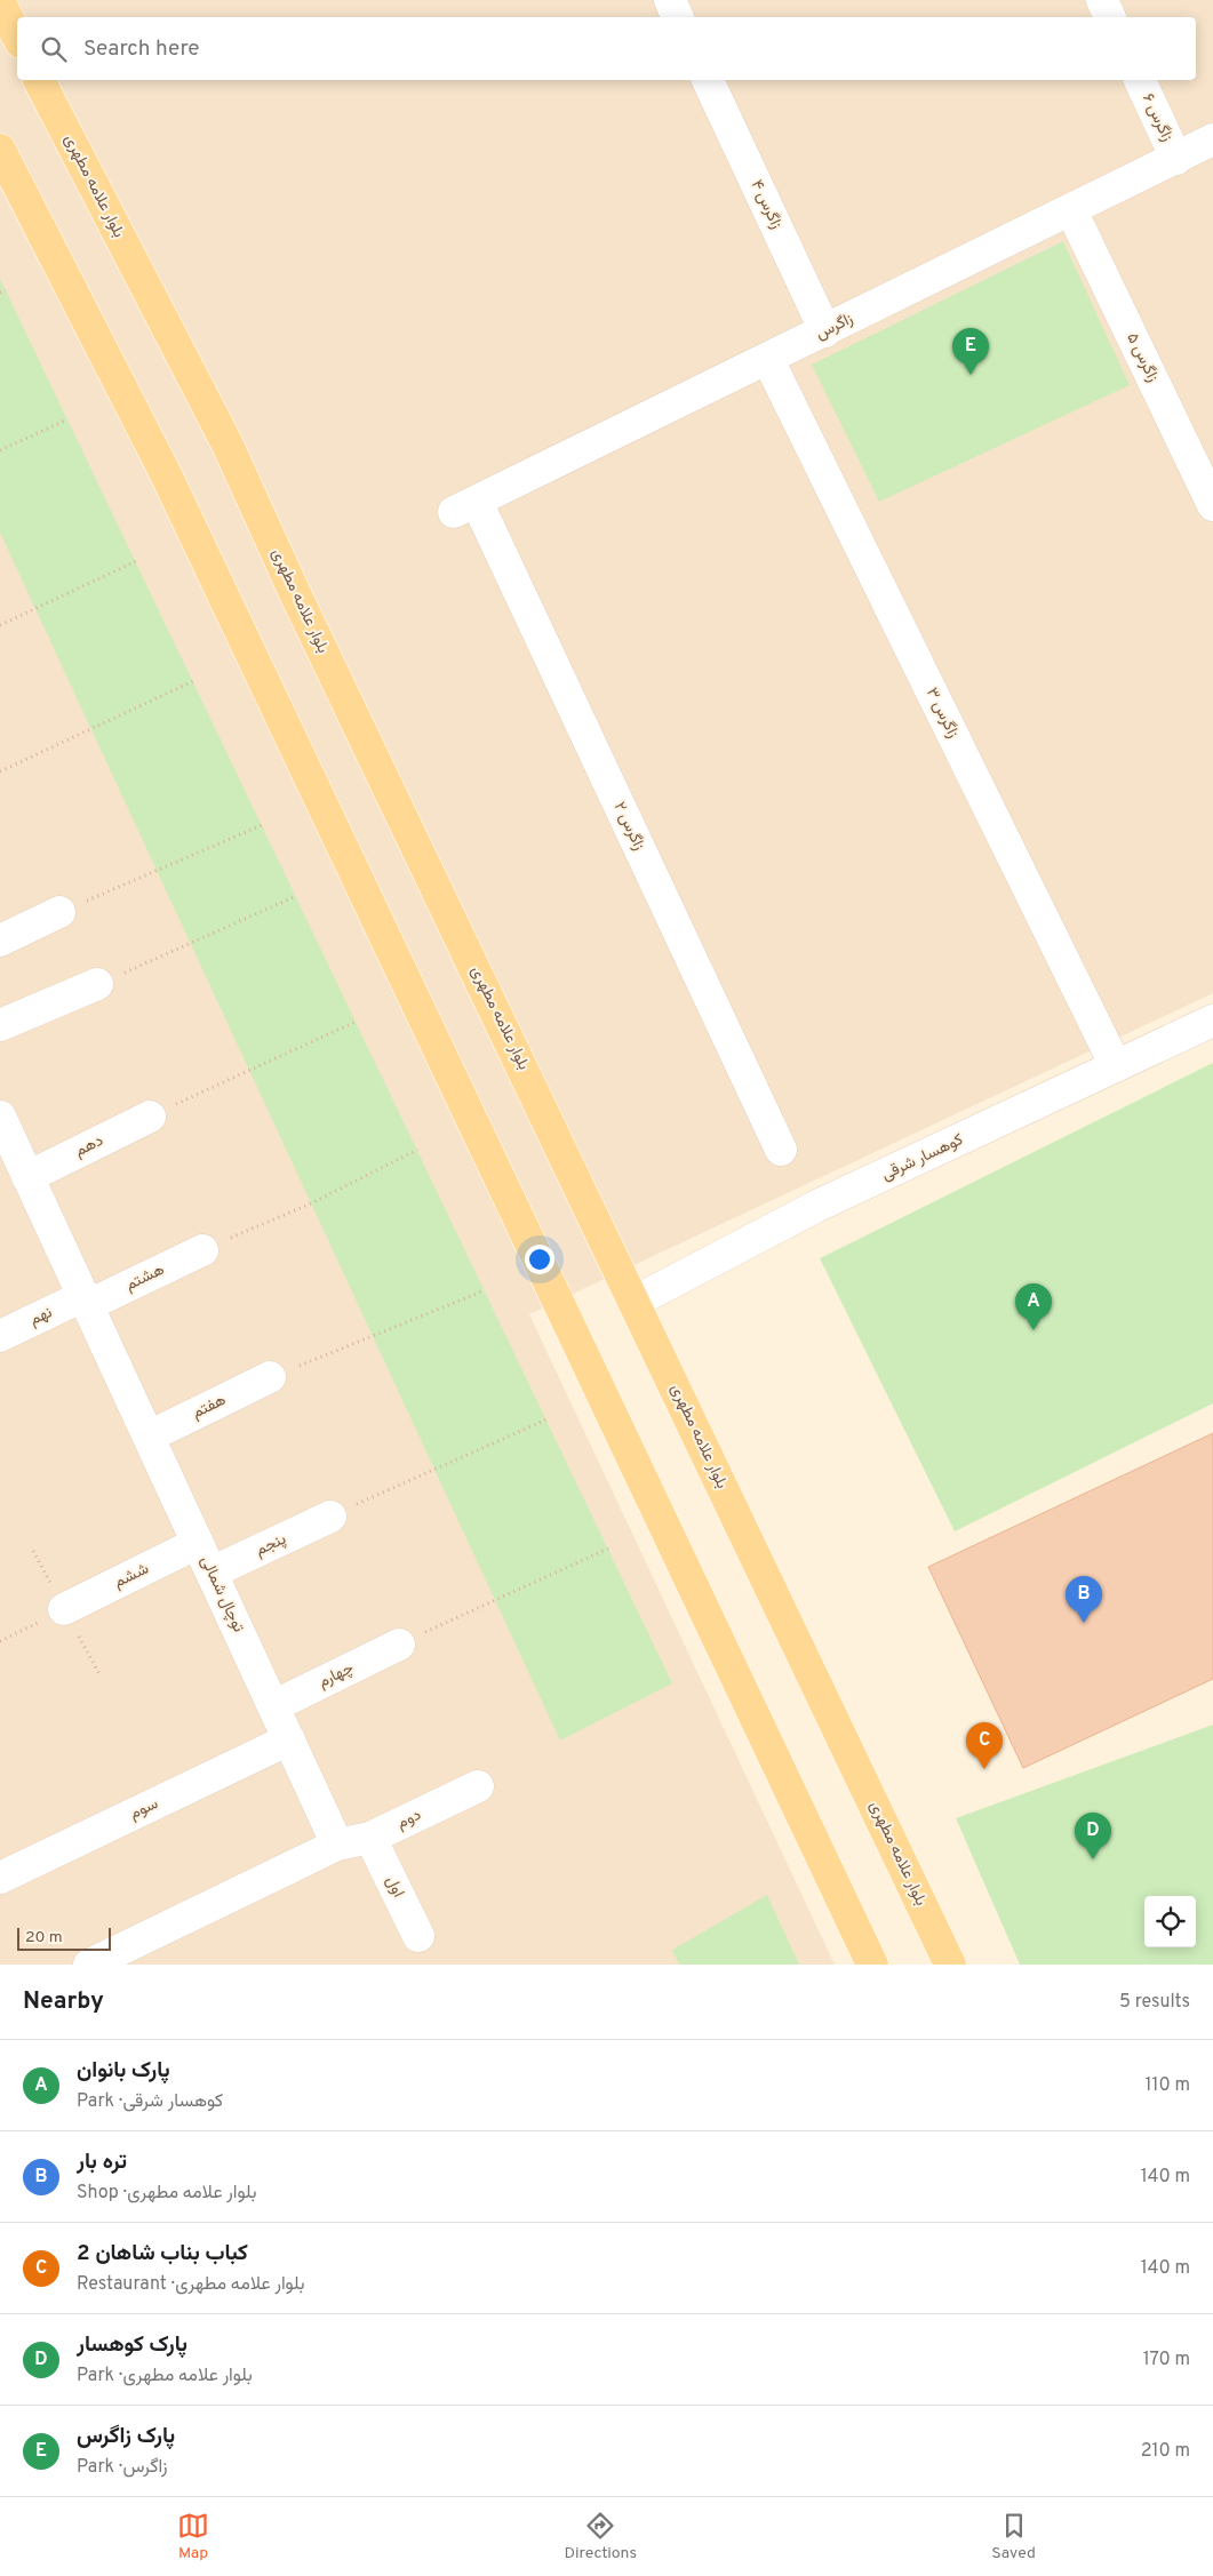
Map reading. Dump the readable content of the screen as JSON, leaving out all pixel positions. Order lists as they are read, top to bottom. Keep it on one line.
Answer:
{"streets":{"main road":["بلوار علامه مطهری"],"street":["زاگرس ۶","زاگرس ۴","زاگرس","زاگرس ۵","زاگرس ۳","زاگرس ۲","دهم","کوهسار شرقی","هشتم","نهم","هفتم","پنجم","ششم","توچال شمالی","چهارم","سوم","دوم","اول"]},"crossings":[["زاگرس ۶","زاگرس"],["بلوار علامه مطهری","کوهسار شرقی"],["زاگرس ۴","زاگرس"],["زاگرس","زاگرس ۵"],["زاگرس","زاگرس ۳"],["زاگرس","زاگرس ۲"],["زاگرس ۳","کوهسار شرقی"],["دهم","توچال شمالی"],["هشتم","نهم"],["هشتم","توچال شمالی"],["نهم","توچال شمالی"],["هفتم","توچال شمالی"],["پنجم","توچال شمالی"],["ششم","توچال شمالی"],["توچال شمالی","چهارم"],["توچال شمالی","سوم"],["توچال شمالی","دوم"],["دوم","اول"]],"scale_bar":"20 m","page":{"search":"Search here","pins":["E","A","B","C","D"],"scale":"20 m","heading":["Nearby","5 results"],"list":[{"mark":"A","name":"پارک بانوان","note":"Park · کوهسار شرقی","value":"110 m"},{"mark":"B","name":"تره بار","note":"Shop · بلوار علامه مطهری","value":"140 m"},{"mark":"C","name":"کباب بناب شاهان 2","note":"Restaurant · بلوار علامه مطهری","value":"140 m"},{"mark":"D","name":"پارک کوهسار","note":"Park · بلوار علامه مطهری","value":"170 m"},{"mark":"E","name":"پارک زاگرس","note":"Park · زاگرس","value":"210 m"}],"nav":["Map","Directions","Saved"]}}
